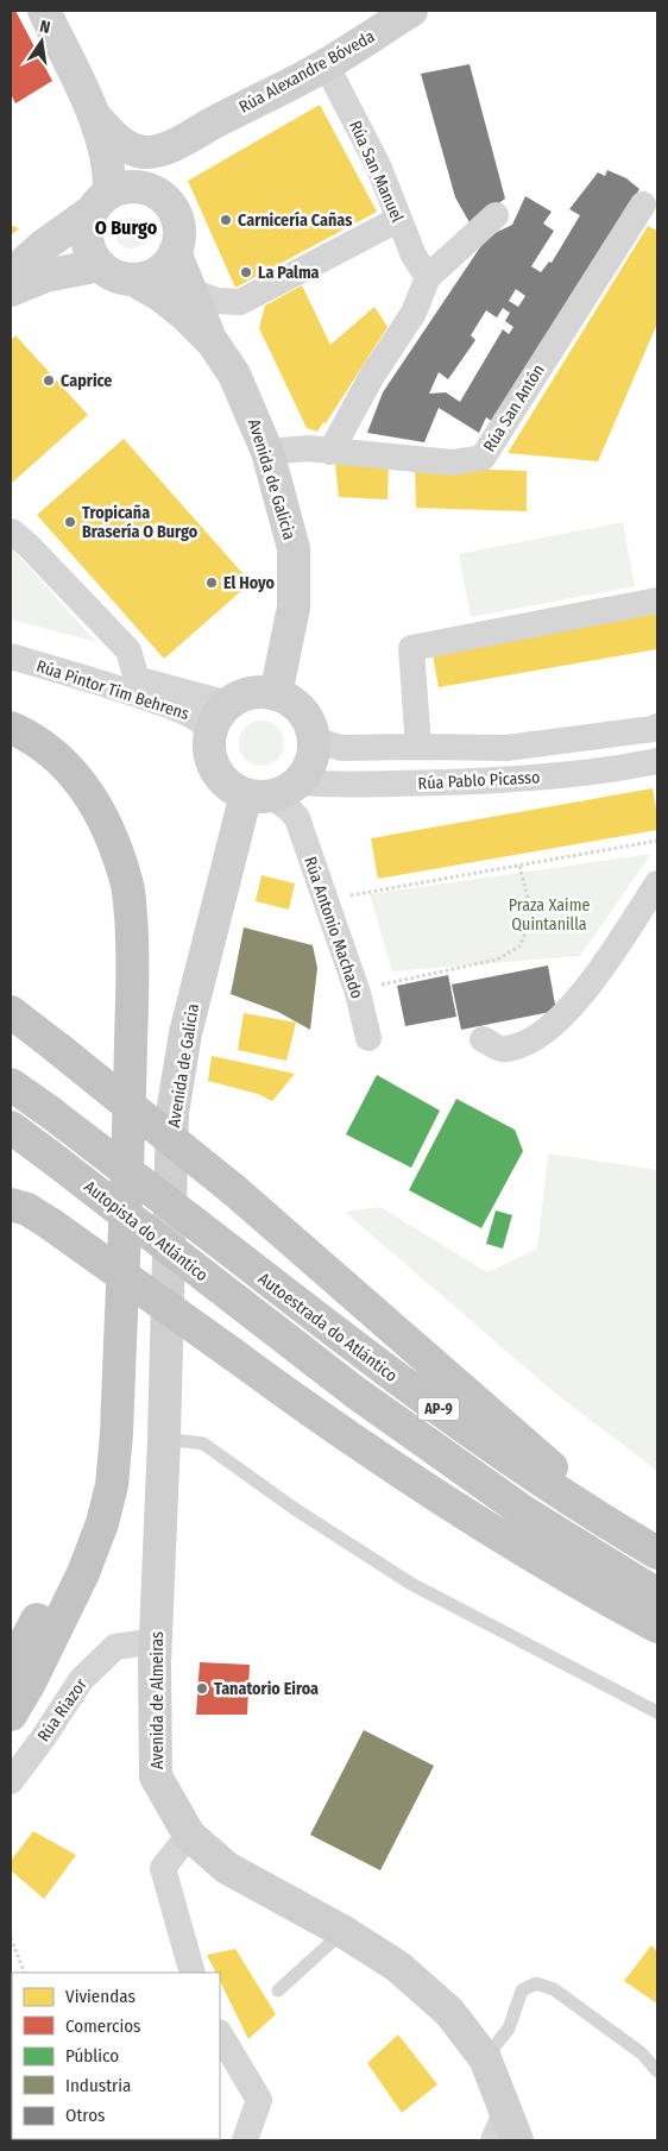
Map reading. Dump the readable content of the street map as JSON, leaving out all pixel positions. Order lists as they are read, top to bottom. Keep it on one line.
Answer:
{"streets":{"highway":["Autopista do Atlántico","Autoestrada do Atlántico","AP-9"],"main road":["Rúa Alexandre Bóveda","Avenida de Galicia","Avenida de Almeiras"],"street":["Rúa San Manuel","Rúa San Antón","Rúa Pintor Tim Behrens","Rúa Pablo Picasso","Rúa Antonio Machado","Rúa Riazor"]},"crossings":[["Rúa Alexandre Bóveda","Rúa San Manuel"],["Rúa San Antón","Avenida de Galicia"],["Avenida de Galicia","Rúa Pintor Tim Behrens"],["Avenida de Galicia","Rúa Pablo Picasso"],["Avenida de Galicia","Avenida de Almeiras"],["Rúa Pintor Tim Behrens","Rúa Pablo Picasso"],["Avenida de Almeiras","Rúa Riazor"]],"districts":["O Burgo"],"parks":["Praza Xaime Quintanilla"],"places":["Carnicería Cañas","La Palma","Caprice","Tropicaña Brasería O Burgo","El Hoyo","Tanatorio Eiroa"],"legend":["Viviendas","Comercios","Público","Industria","Otros"],"north":"top"}
